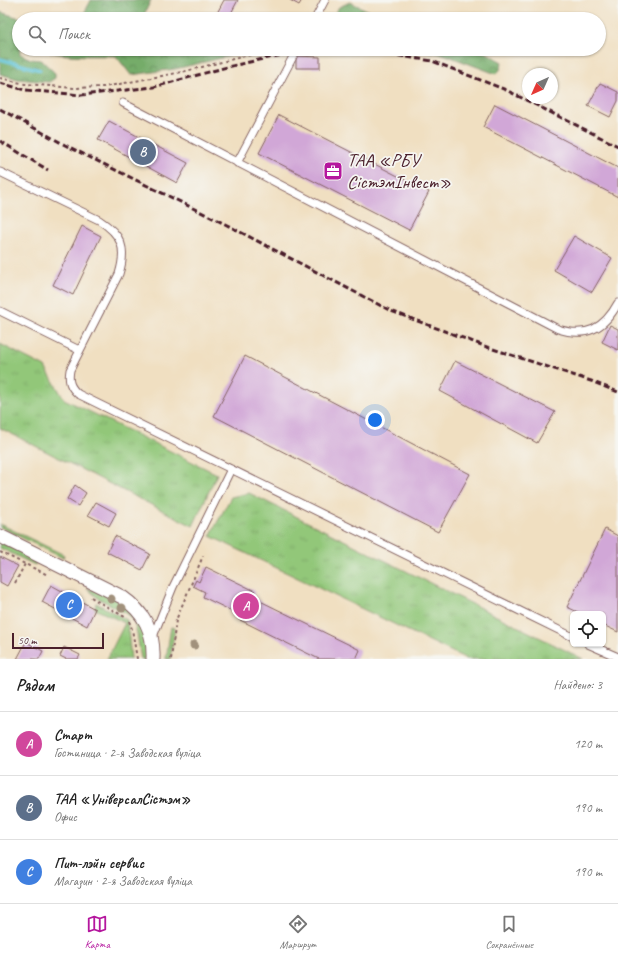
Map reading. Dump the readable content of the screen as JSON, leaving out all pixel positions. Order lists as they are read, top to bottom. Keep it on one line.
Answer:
{"places":{"office":["ТАА «РБУ СістэмІнвест»"]},"scale_bar":"50 m","north":"bottom left","page":{"search":"Поиск","pins":["B","C","A"],"scale":"50 m","heading":["Рядом","Найдено: 3"],"list":[{"mark":"A","name":"Старт","note":"Гостиница · 2-я Заводская вуліца","value":"120 m"},{"mark":"B","name":"ТАА «УніверсалСістэм»","note":"Офис","value":"190 m"},{"mark":"C","name":"Пит-лэйн сервис","note":"Магазин · 2-я Заводская вуліца","value":"190 m"}],"nav":["Карта","Маршрут","Сохранённые"]}}
